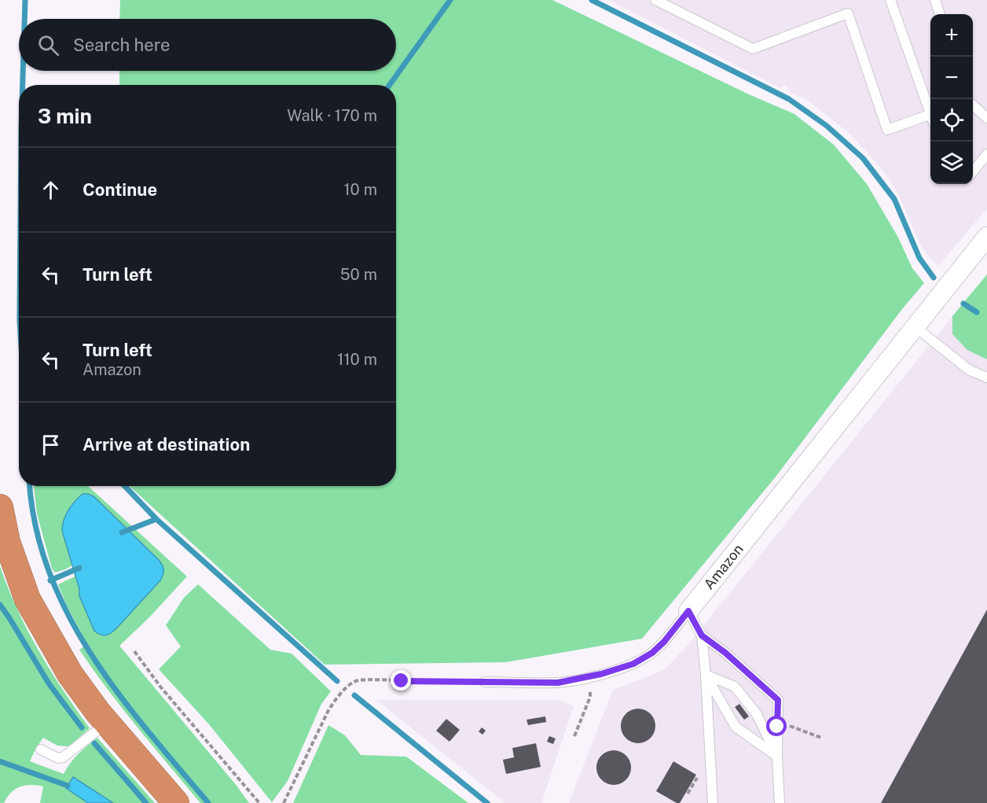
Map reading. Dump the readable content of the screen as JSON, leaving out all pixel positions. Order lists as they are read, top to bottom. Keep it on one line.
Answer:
{"streets":{"street":["Amazon"]},"page":{"map_buttons":["+","−"],"search":"Search here","heading":["3 min","Walk · 170 m"],"list":[["Continue","10 m"],["Turn left","50 m"],["Turn left","Amazon","110 m"],"Arrive at destination"]}}
